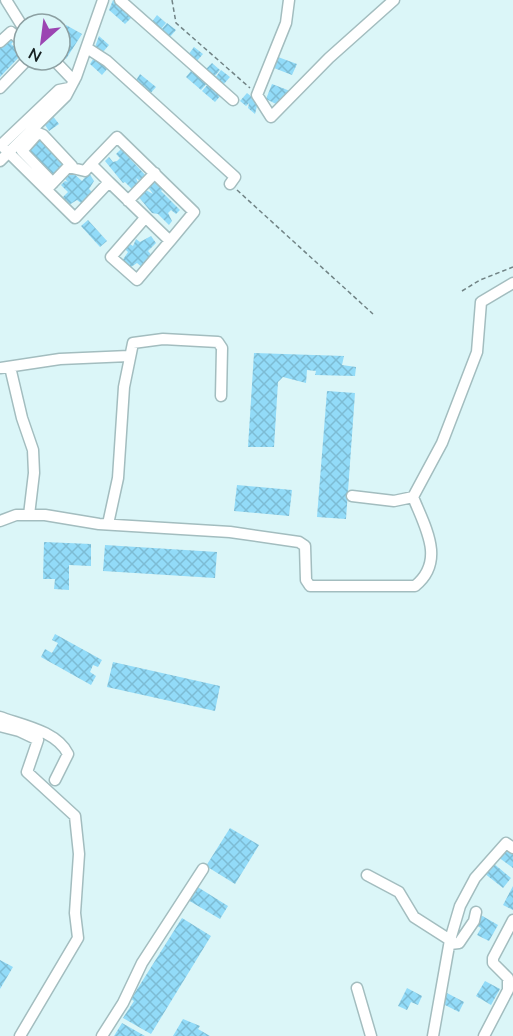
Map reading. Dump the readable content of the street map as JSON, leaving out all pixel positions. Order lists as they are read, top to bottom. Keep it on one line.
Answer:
{"north":"bottom left"}
